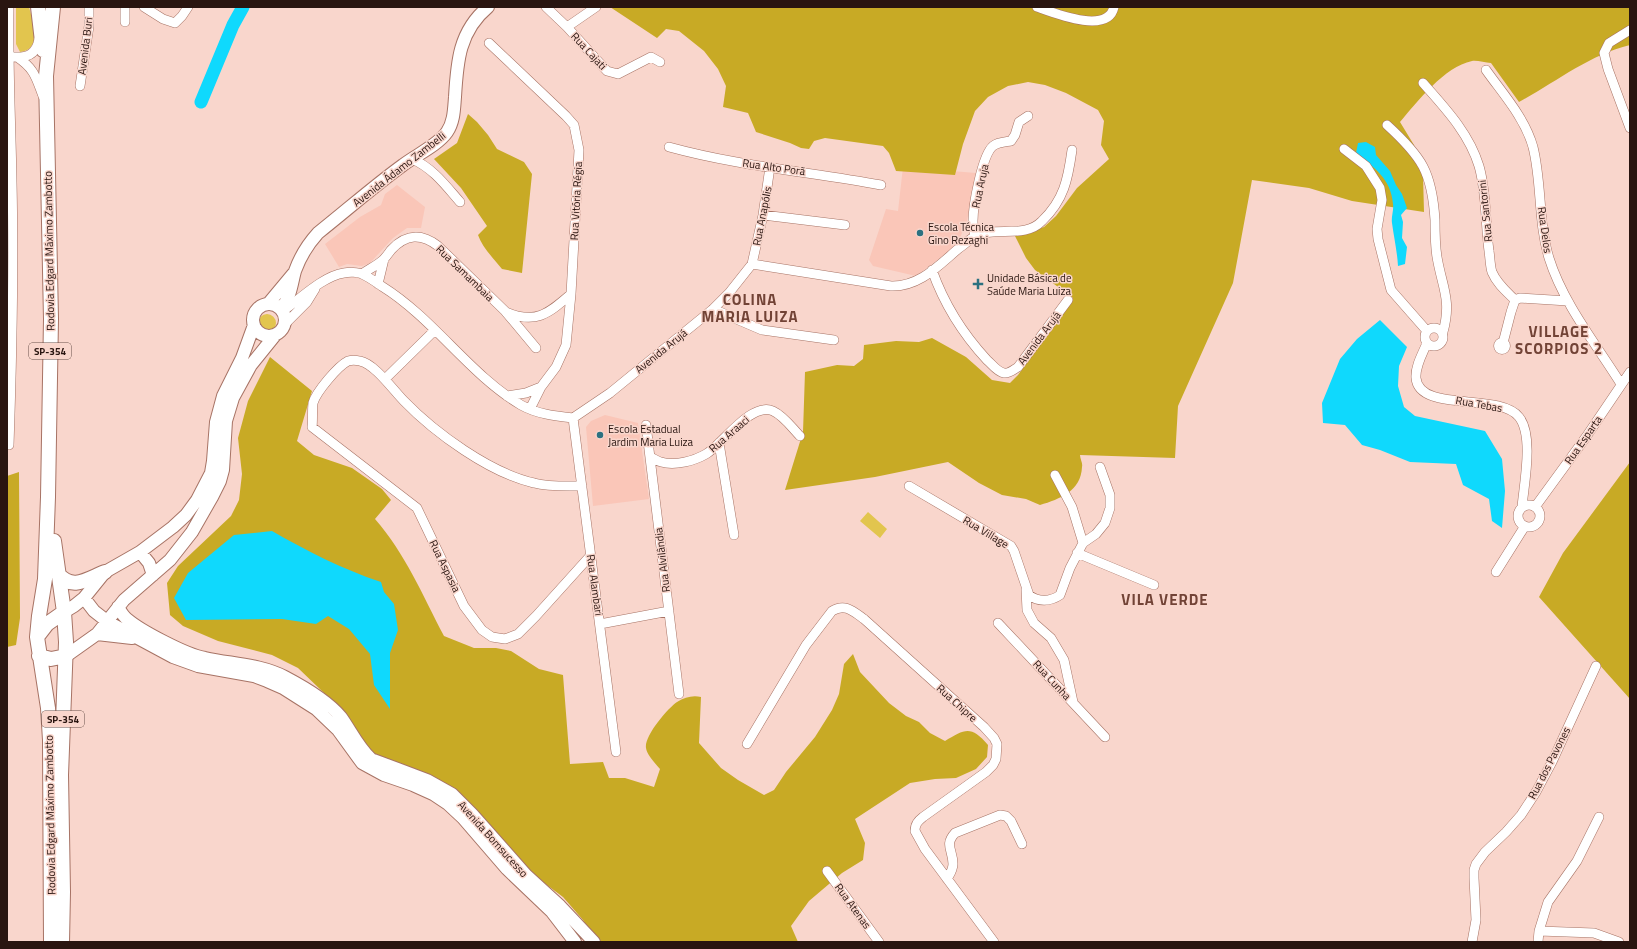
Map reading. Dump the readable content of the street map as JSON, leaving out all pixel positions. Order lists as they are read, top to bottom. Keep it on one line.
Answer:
{"streets":{"main road":["Rodovia Edgard Máximo Zambotto","SP-354"],"street":["Avenida Buri","Rua Cajati","Rua Alto Porã","Avenida Ádamo Zambelli","Rua Aruja","Rua Vitória Régia","Rua Santorini","Rua Anapólis","Rua Delos","Rua Samambaia","Avenida Arujá","Rua Tebas","Rua Araaci","Rua Esparta","Rua Village","Rua Alvilândia","Rua Aspasia","Rua Alambari","Rua Cunha","Rua Chipre","Rua dos Pavones","Avenida Bomsucesso","Rua Atenas"]},"crossings":[["Rua Alto Porã","Rua Anapólis"],["Avenida Ádamo Zambelli","Rodovia Edgard Máximo Zambotto"],["Avenida Ádamo Zambelli","Avenida Bomsucesso"],["Rua Vitória Régia","Rua Samambaia"],["Rua Anapólis","Avenida Arujá"],["Rua Delos","Rua Esparta"],["Avenida Arujá","Rua Alambari"],["Rua Tebas","Rua Esparta"],["Rua Araaci","Rua Alvilândia"],["Rua Village","Rua Cunha"],["Rua Aspasia","Rua Alambari"]],"districts":["COLINA MARIA LUIZA","VILLAGE SCORPIOS 2","VILA VERDE"],"places":{"other":["Escola Técnica Gino Rezaghi","Escola Estadual Jardim Maria Luiza"],"health":["Unidade Básica de Saúde Maria Luiza"]}}
